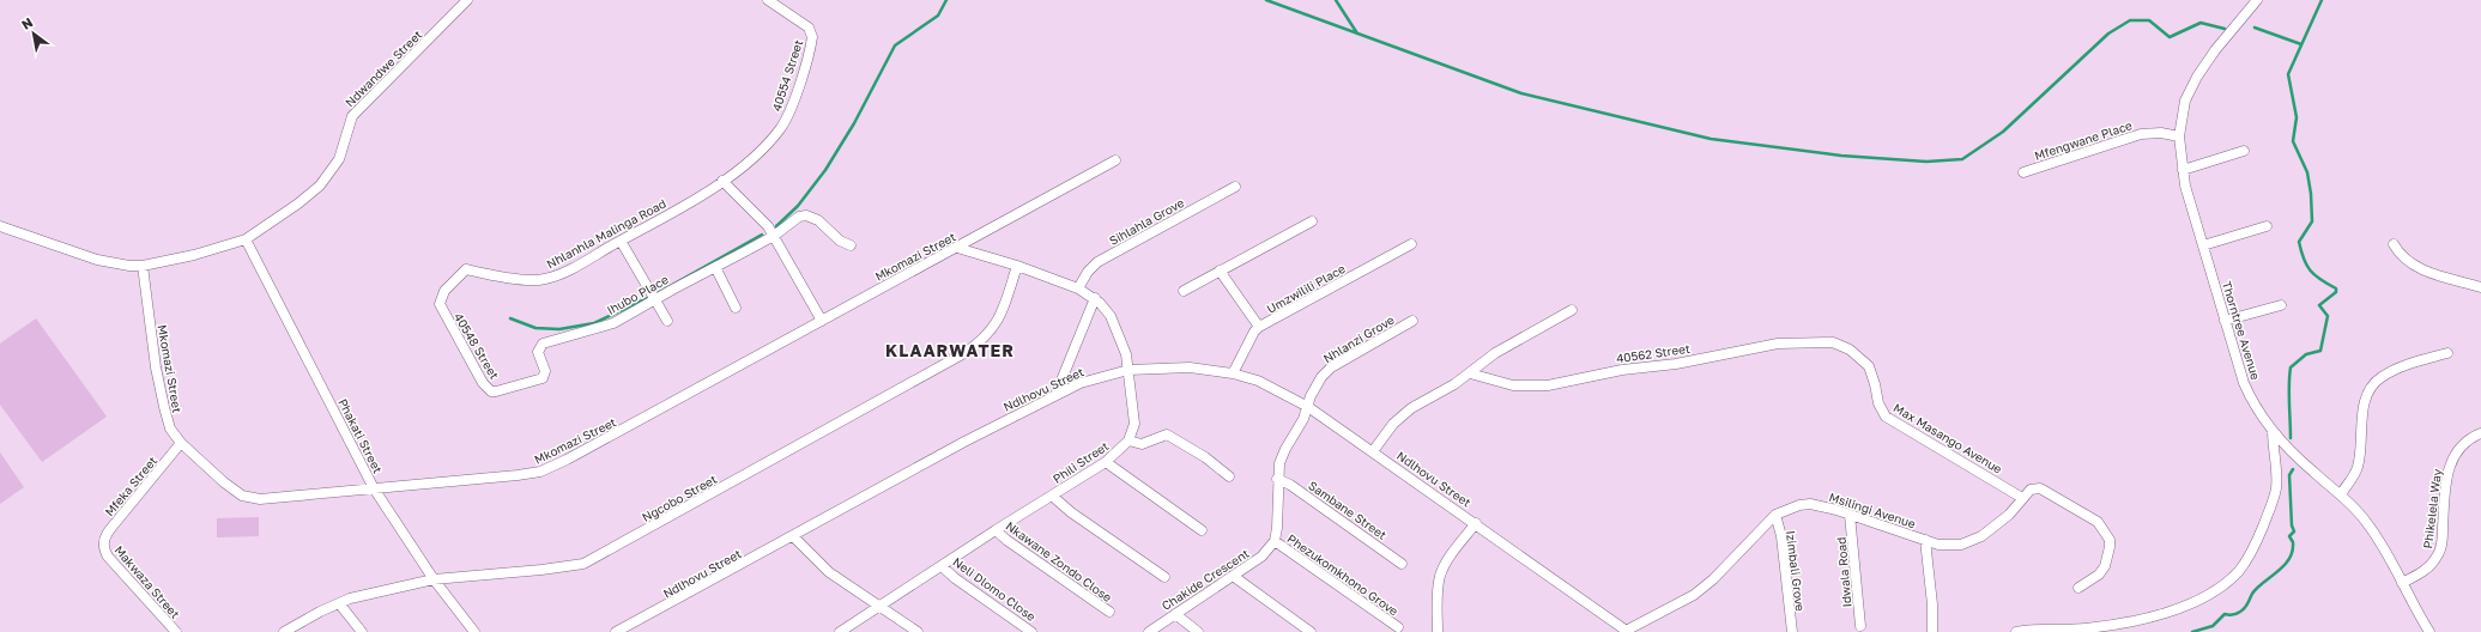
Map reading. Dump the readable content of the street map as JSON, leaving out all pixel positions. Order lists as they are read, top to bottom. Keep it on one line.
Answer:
{"streets":{"street":["Ndwandwe Street","40554 Street","Mfengwane Place","Sihlahla Grove","Nhlanhla Malinga Road","Mkomazi Street","Umzwilili Place","Ihubo Place","Thorntree Avenue","Nhlanzi Grove","40548 Street","40562 Street","Ndlhovu Street","Phakati Street","Max Masango Avenue","Phili Street","Mfeka Street","Ngcobo Street","Phikelela Way","Sambane Street","Msilingi Avenue","Nkawane Zondo Close","Izimbali Grove","Idwala Road","Phezukomkhono Grove","Chakide Crescent","Makwaza Street","Neli Dlomo Close"]},"crossings":[["Ndwandwe Street","Mkomazi Street"],["Ndwandwe Street","Phakati Street"],["40554 Street","Nhlanhla Malinga Road"],["Mfengwane Place","Thorntree Avenue"],["Nhlanhla Malinga Road","40548 Street"],["Mkomazi Street","Phakati Street"],["Mkomazi Street","Mfeka Street"],["Umzwilili Place","Ndlhovu Street"],["Ihubo Place","40548 Street"],["Thorntree Avenue","Phikelela Way"],["Nhlanzi Grove","Ndlhovu Street"],["40562 Street","Max Masango Avenue"],["Ndlhovu Street","Msilingi Avenue"],["Phakati Street","Ngcobo Street"],["Max Masango Avenue","Msilingi Avenue"],["Phili Street","Nkawane Zondo Close"],["Phili Street","Neli Dlomo Close"],["Mfeka Street","Makwaza Street"],["Msilingi Avenue","Izimbali Grove"],["Msilingi Avenue","Idwala Road"],["Phezukomkhono Grove","Chakide Crescent"]],"districts":["KLAARWATER"],"north":"top left"}
